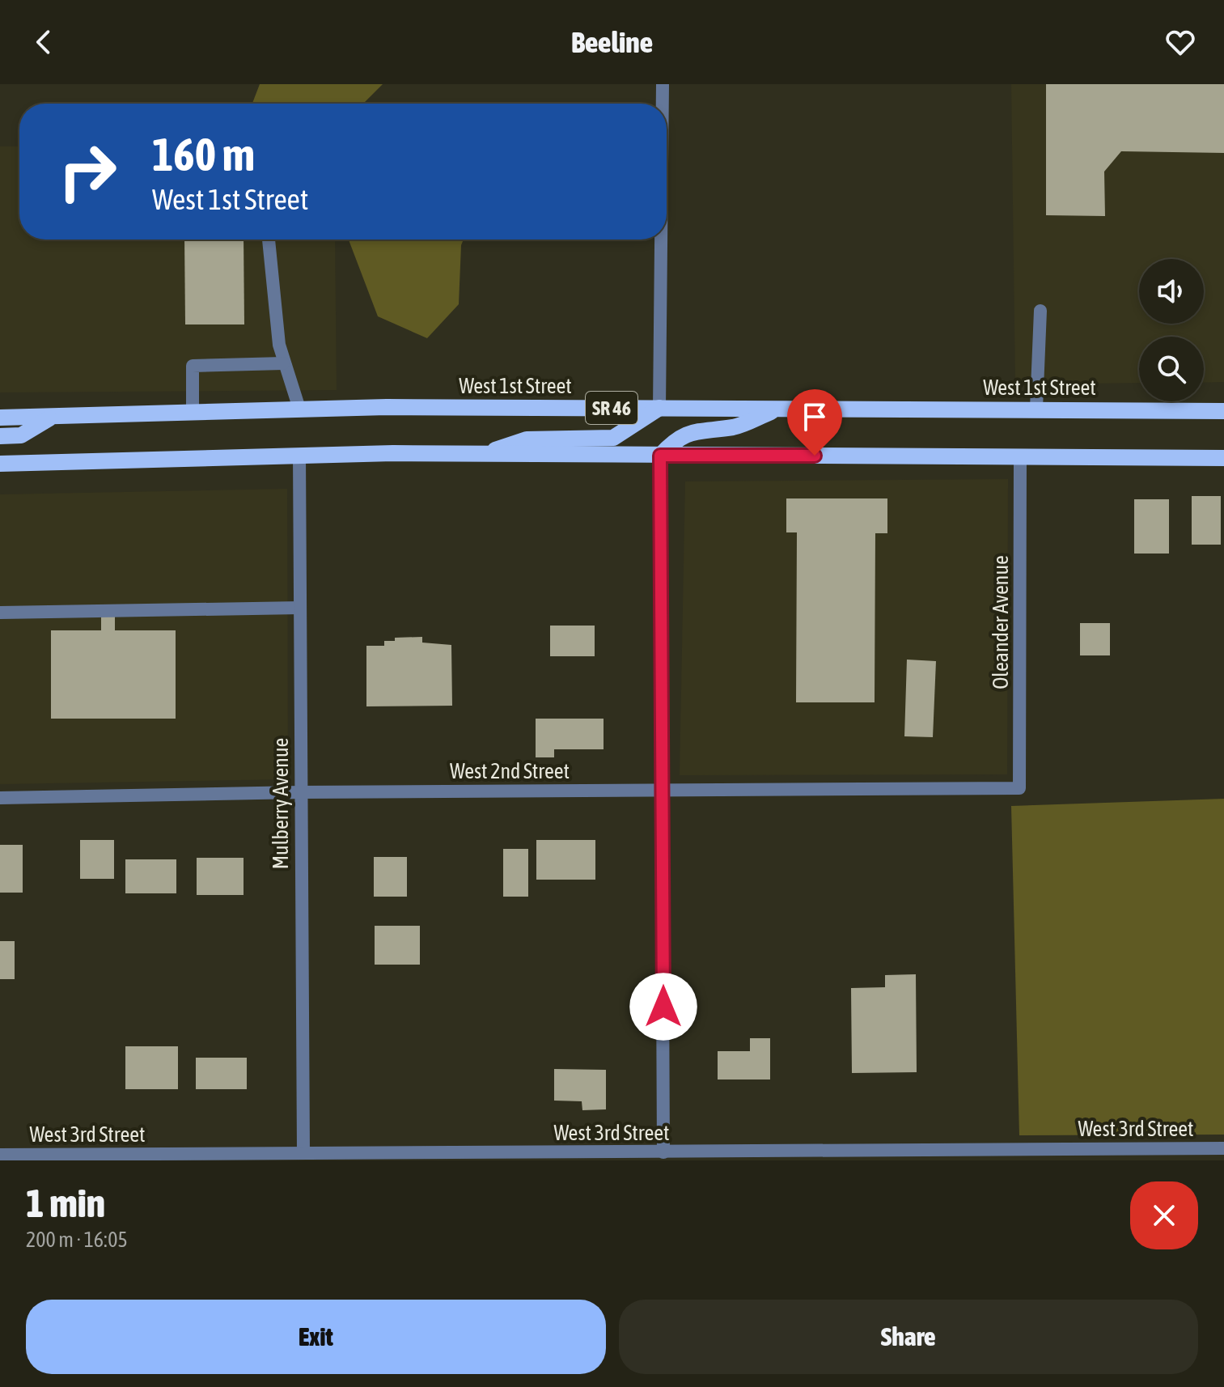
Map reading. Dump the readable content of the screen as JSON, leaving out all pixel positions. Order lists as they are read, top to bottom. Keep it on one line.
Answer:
{"streets":{"main road":["West 1st Street","SR 46"],"street":["Oleander Avenue","West 2nd Street","Mulberry Avenue","West 3rd Street"]},"crossings":[["SR 46","Oleander Avenue"],["SR 46","Mulberry Avenue"],["Oleander Avenue","West 2nd Street"],["West 2nd Street","Mulberry Avenue"],["Mulberry Avenue","West 3rd Street"]],"page":{"header":"Beeline","turn":["160 m","West 1st Street"],"heading":["1 min","200 m · 16:05"],"buttons":["Exit","Share"]}}
